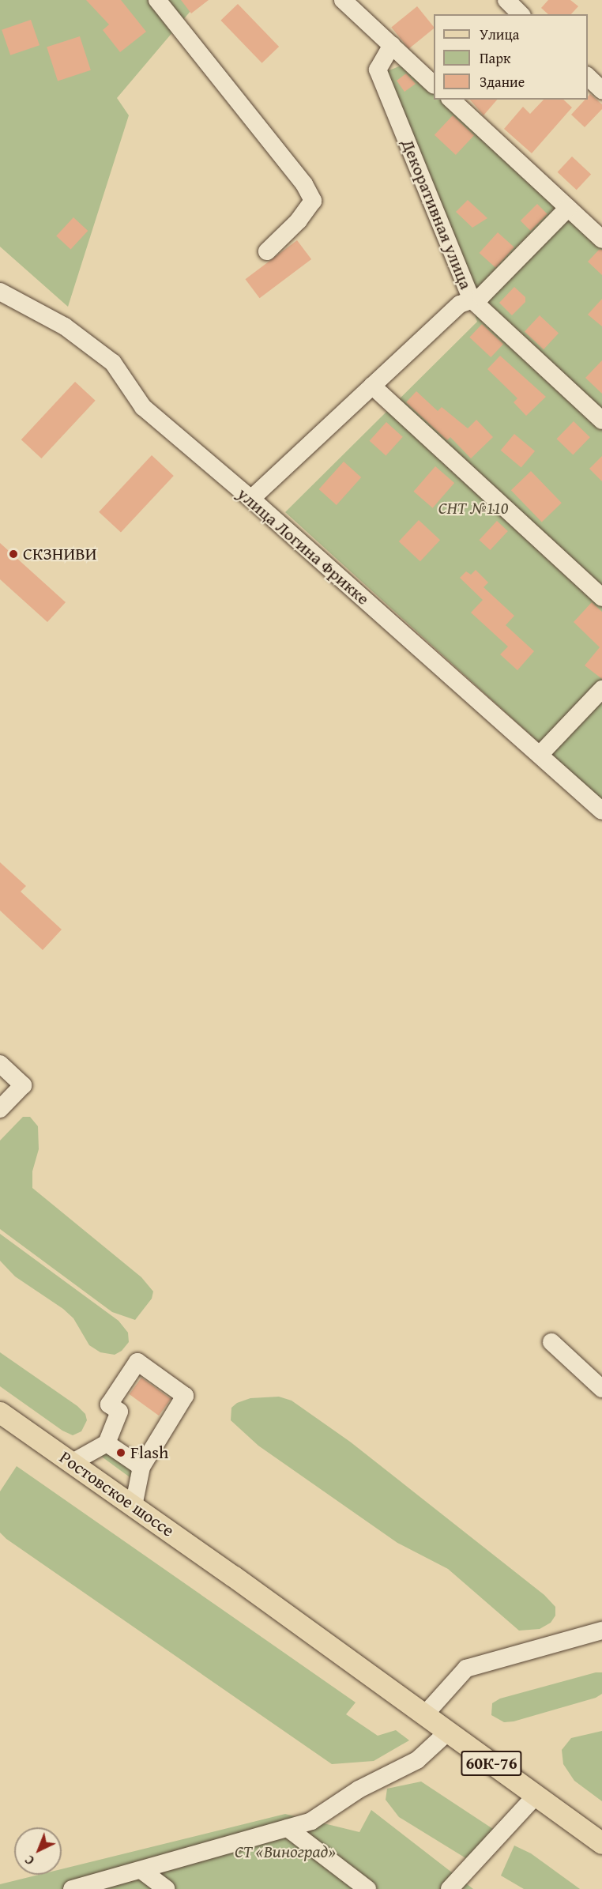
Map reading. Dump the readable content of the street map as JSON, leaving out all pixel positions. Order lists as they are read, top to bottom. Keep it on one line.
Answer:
{"streets":{"main road":["Ростовское шоссе","60К-76"],"street":["Декоративная улица","улица Логина Фрикке"]},"parks":["СНТ №110","СТ «Виноград»"],"places":["СКЗНИВИ","Flash"],"legend":["Улица","Парк","Здание"],"north":"bottom left"}
